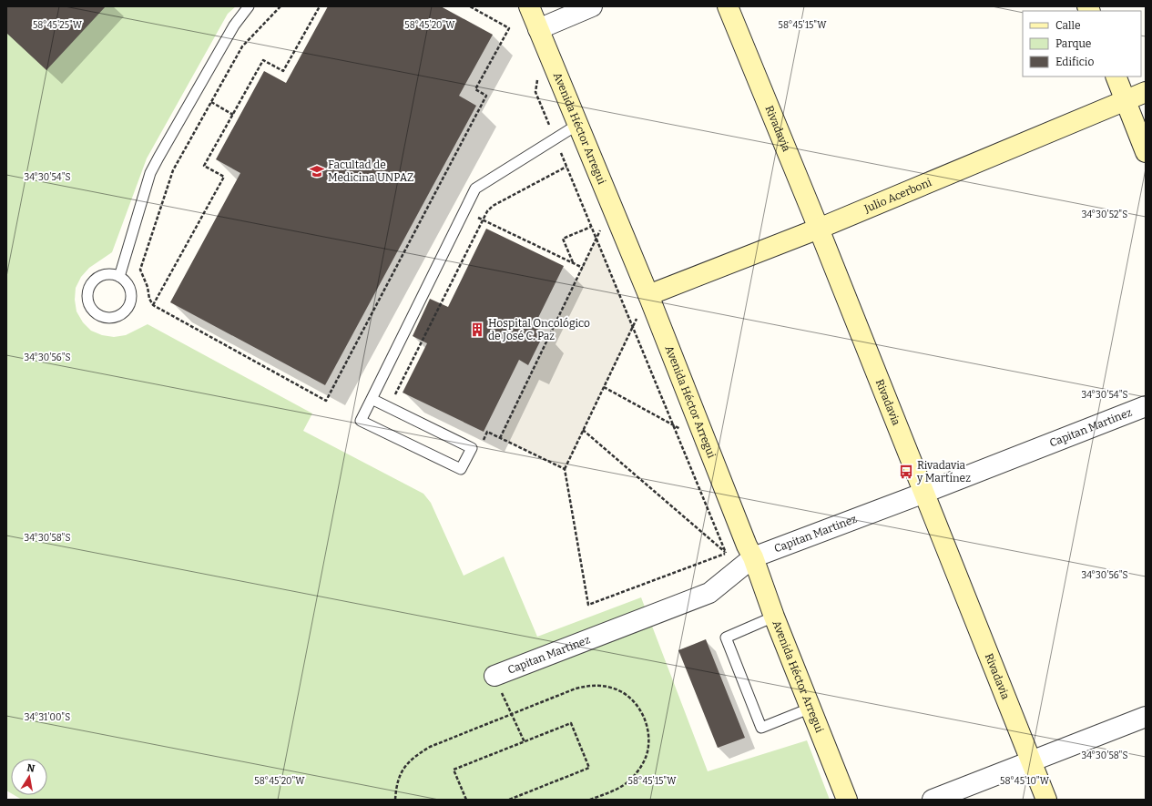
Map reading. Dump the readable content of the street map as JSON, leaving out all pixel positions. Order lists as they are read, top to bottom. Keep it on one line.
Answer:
{"streets":{"street":["Avenida Héctor Arregui","Rivadavia","Julio Acerboni","Capitan Martinez"]},"crossings":[["Avenida Héctor Arregui","Julio Acerboni"],["Avenida Héctor Arregui","Capitan Martinez"],["Rivadavia","Julio Acerboni"],["Rivadavia","Capitan Martinez"]],"places":{"school or university":["Facultad de Medicina UNPAZ"],"building":["Hospital Oncológico de José C. Paz"],"bus stop":["Rivadavia y Martínez"]},"legend":["Calle","Parque","Edificio"],"north":"top","coordinates":["58°45'25\"W","58°45'20\"W","58°45'15\"W","34°30'54\"S","34°30'52\"S","34°30'56\"S","34°30'58\"S","34°31'00\"S","58°45'10\"W"]}
